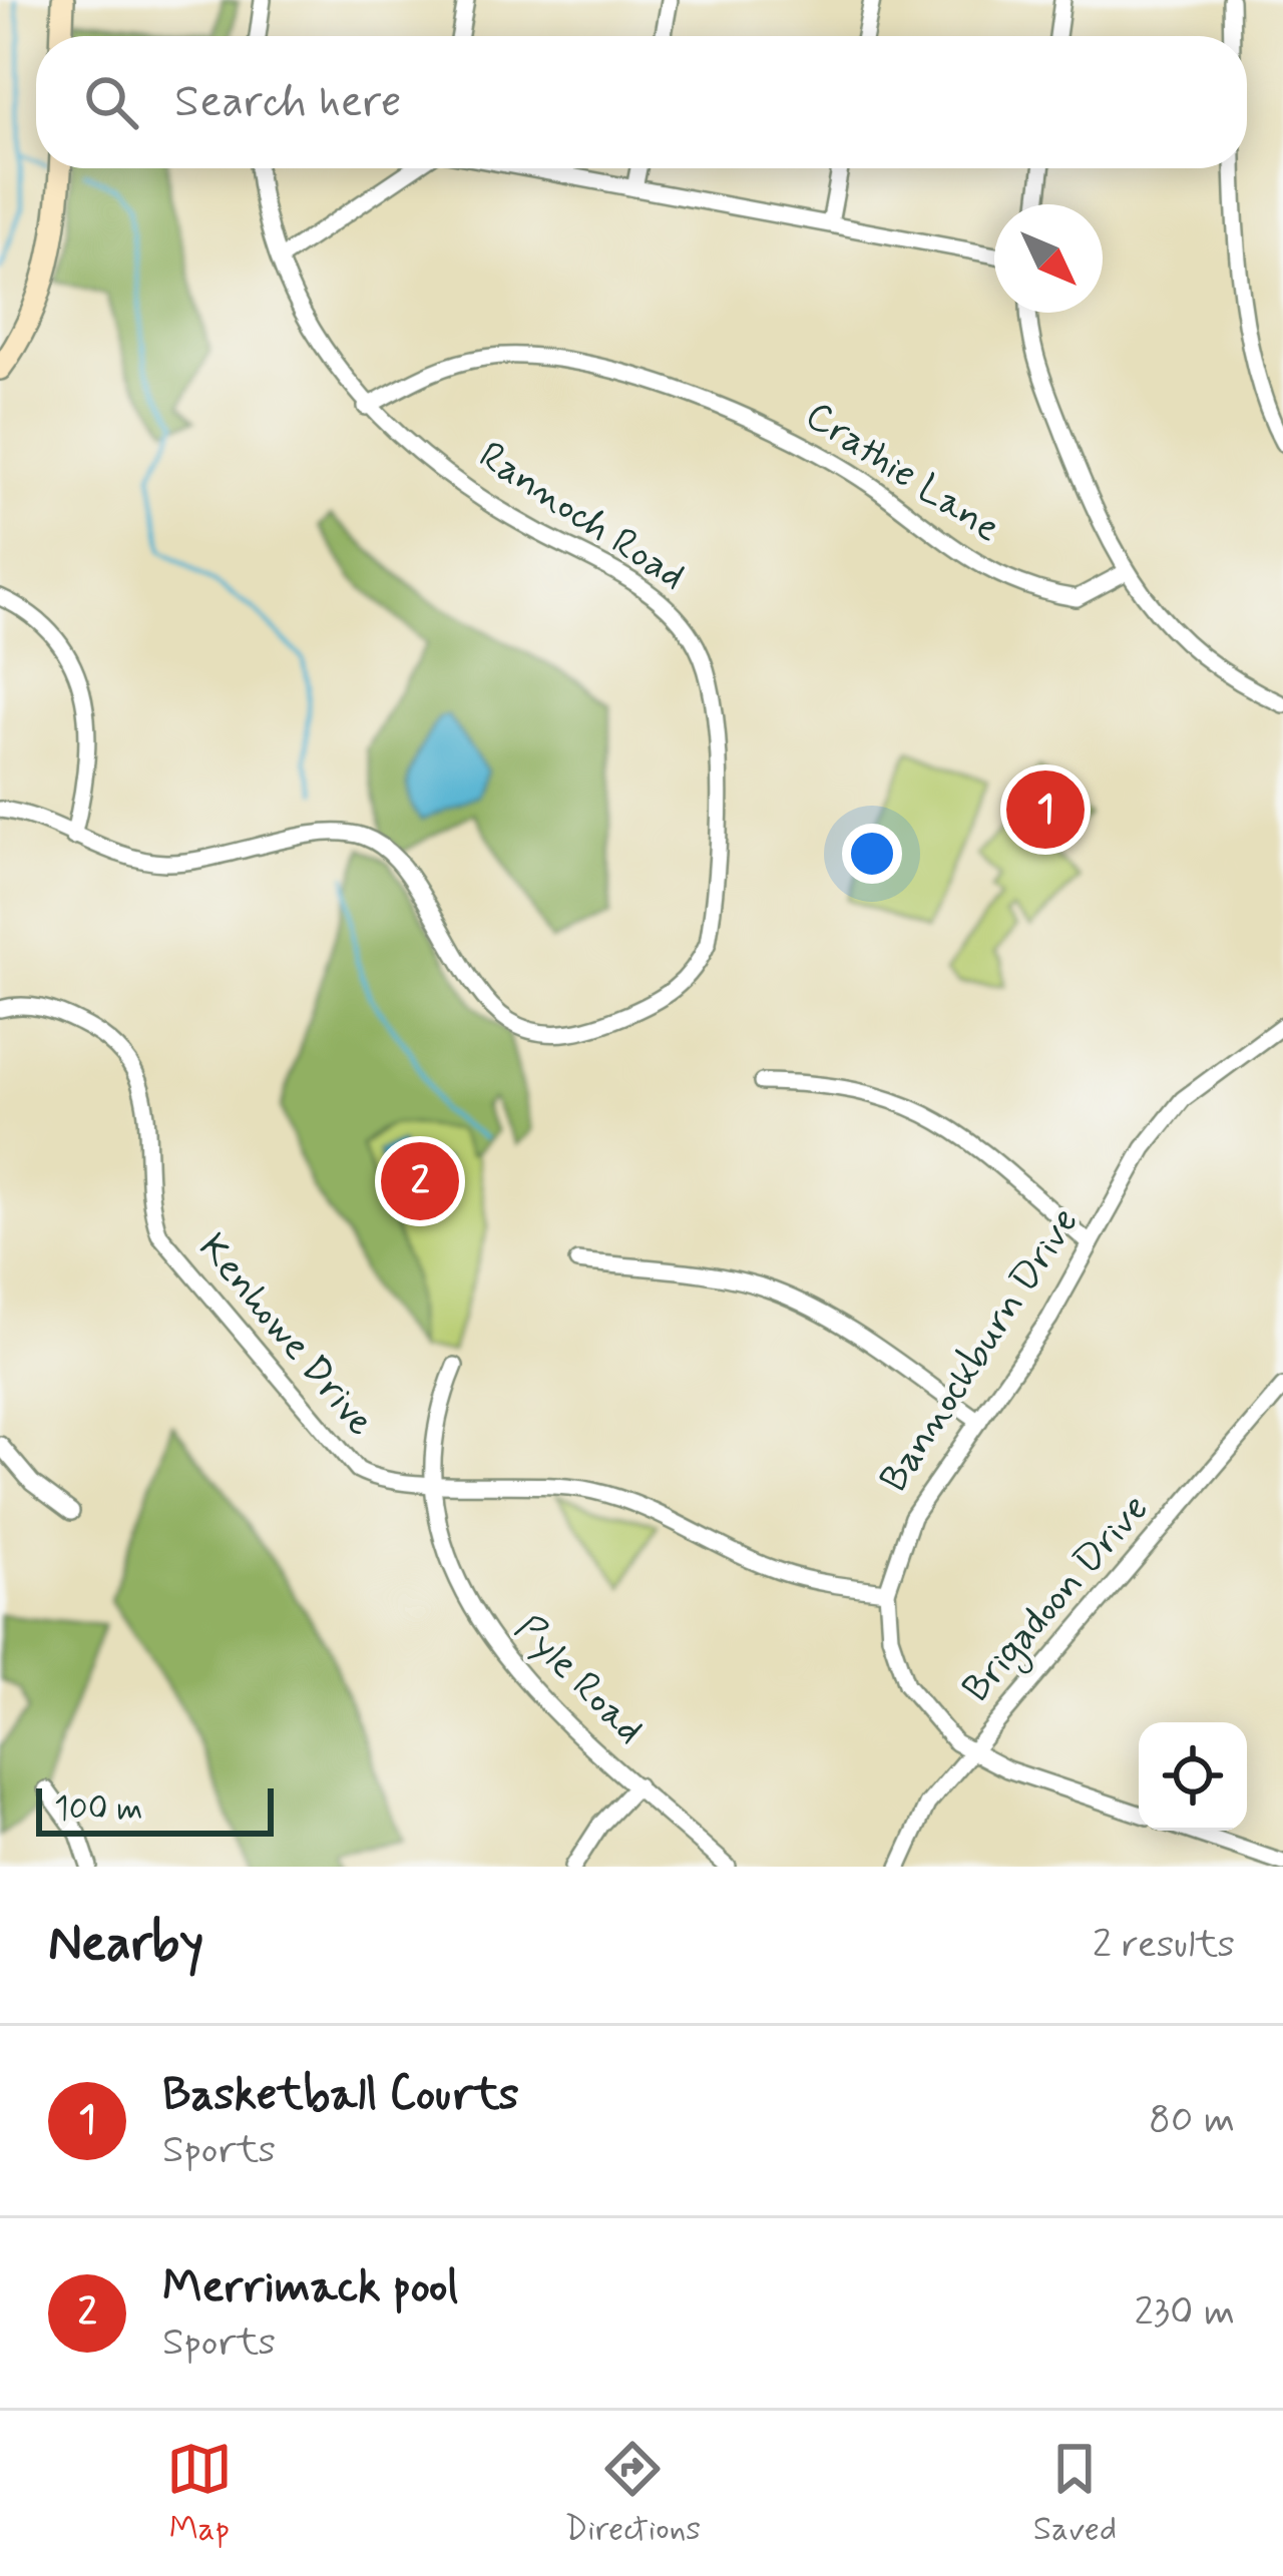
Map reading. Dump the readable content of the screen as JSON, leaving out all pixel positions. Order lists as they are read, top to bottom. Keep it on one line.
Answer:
{"streets":{"street":["Crathie Lane","Rannoch Road","Kenhowe Drive","Bannockburn Drive","Brigadoon Drive","Pyle Road"]},"crossings":[["Crathie Lane","Rannoch Road"],["Kenhowe Drive","Bannockburn Drive"],["Kenhowe Drive","Pyle Road"],["Bannockburn Drive","Brigadoon Drive"]],"scale_bar":"100 m","north":"bottom right","page":{"search":"Search here","pins":["1","2"],"scale":"100 m","heading":["Nearby","2 results"],"list":[{"mark":"1","name":"Basketball Courts","note":"Sports","value":"80 m"},{"mark":"2","name":"Merrimack pool","note":"Sports","value":"230 m"}],"nav":["Map","Directions","Saved"]}}
